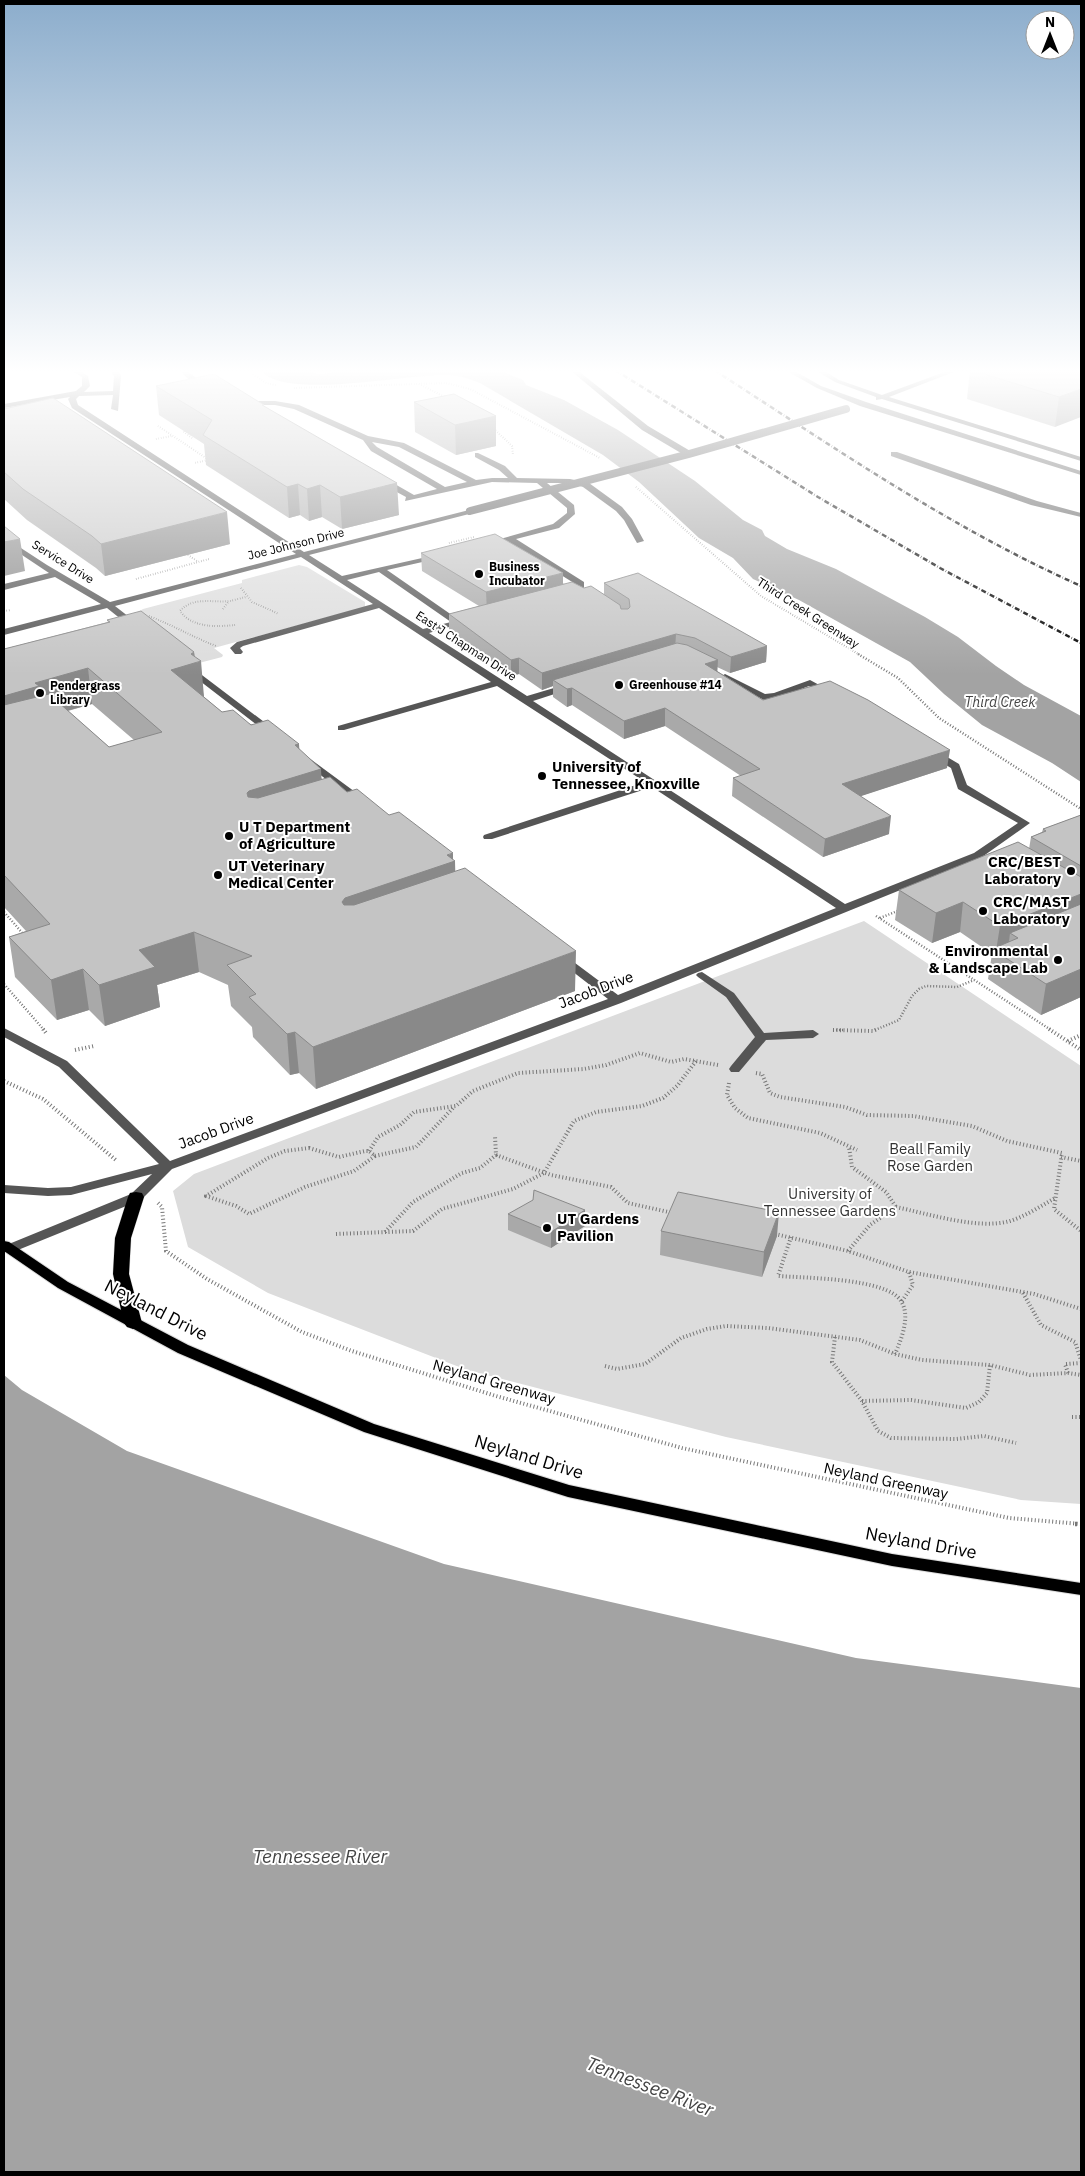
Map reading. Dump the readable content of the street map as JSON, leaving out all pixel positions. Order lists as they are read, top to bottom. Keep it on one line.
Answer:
{"streets":{"main road":["Neyland Drive"],"street":["Joe Johnson Drive","Service Drive","East J Chapman Drive","Jacob Drive"],"path":["Third Creek Greenway","Neyland Greenway"]},"crossings":[["Joe Johnson Drive","Service Drive"],["Joe Johnson Drive","East J Chapman Drive"],["East J Chapman Drive","Jacob Drive"],["Jacob Drive","Neyland Drive"],["Jacob Drive","Neyland Greenway"]],"water":["Third Creek","Tennessee River"],"parks":["Beall Family Rose Garden","University of Tennessee Gardens"],"places":["Business Incubator","Greenhouse #14","Pendergrass Library","University of Tennessee, Knoxville","U T Department of Agriculture","CRC/BEST Laboratory","UT Veterinary Medical Center","CRC/MAST Laboratory","Environmental & Landscape Lab","UT Gardens Pavilion"],"north":"top"}
